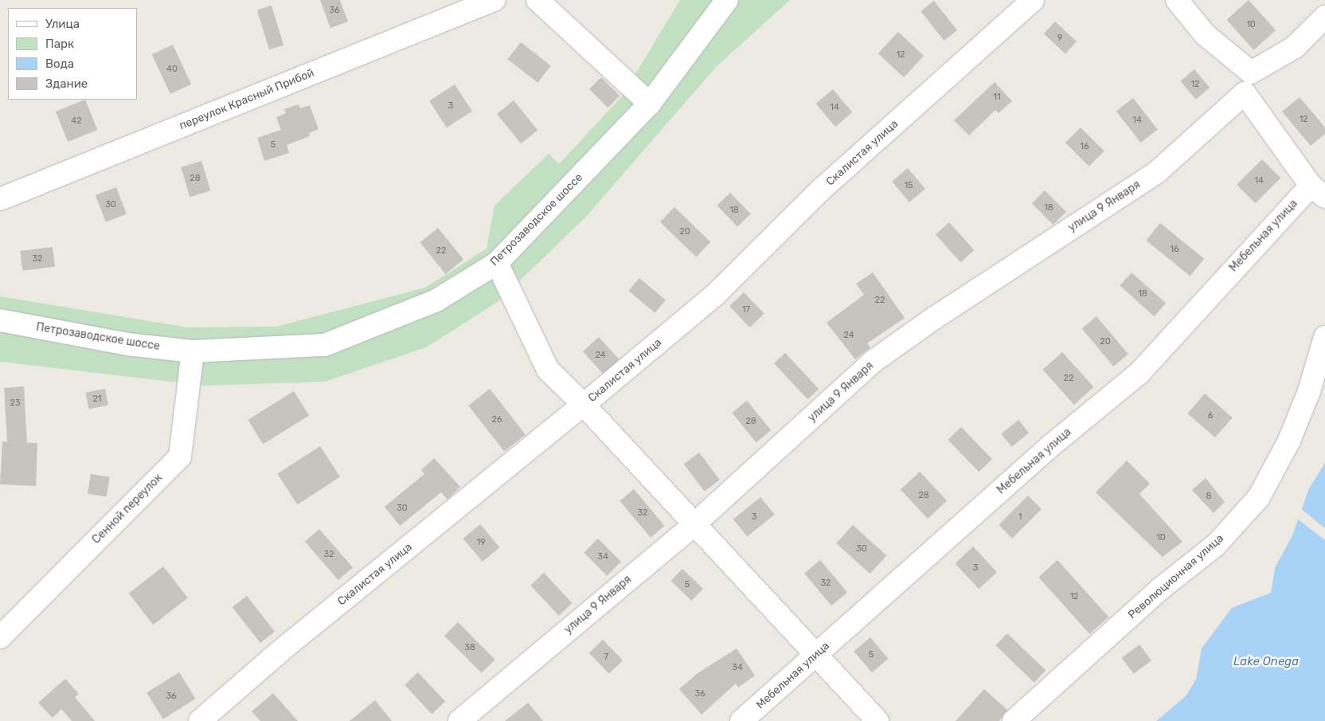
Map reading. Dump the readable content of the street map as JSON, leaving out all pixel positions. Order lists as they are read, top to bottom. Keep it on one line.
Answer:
{"streets":{"street":["переулок Красный Прибой","Скалистая улица","улица 9 Января","Петрозаводское шоссе","Мебельная улица","Сенной переулок","Революционная улица"]},"crossings":[["Петрозаводское шоссе","Сенной переулок"]],"water":["Lake Onega"],"house_numbers":["36","10","9","12","40","12","11","3","14","12","14","42","5","16","28","14","15","30","18","18","20","16","22","32","18","22","17","24","20","24","22","21","23","6","26","28","28","8","30","32","3","1","10","19","30","32","34","3","32","5","12","38","5","7","34","36","36"],"legend":["Улица","Парк","Вода","Здание"]}
